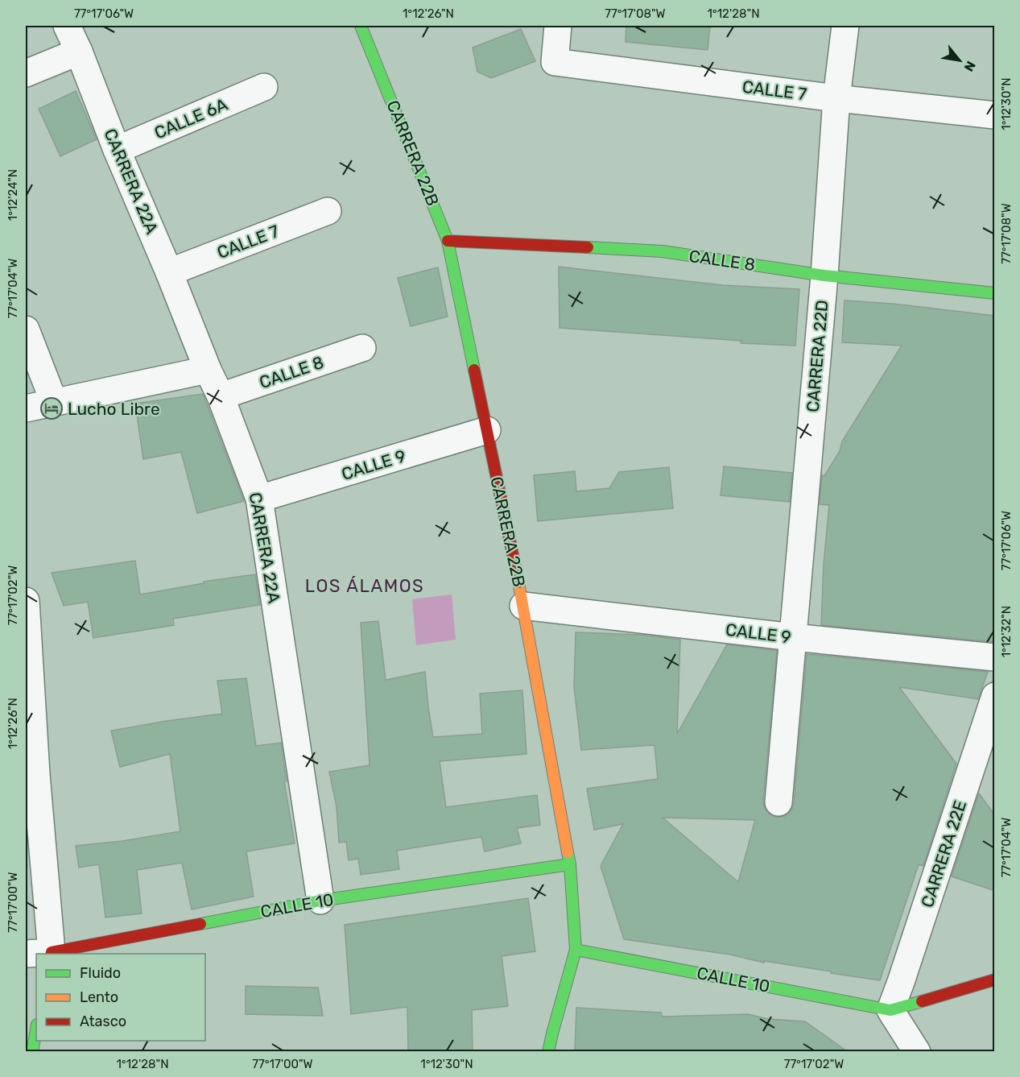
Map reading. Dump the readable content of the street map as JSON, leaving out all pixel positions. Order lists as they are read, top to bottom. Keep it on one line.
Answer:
{"streets":{"street":["CALLE 7","CALLE 6A","CARRERA 22B","CARRERA 22A","CALLE 8","CARRERA 22D","CALLE 9","CARRERA 22E","CALLE 10"]},"crossings":[["CALLE 7","CARRERA 22A"],["CALLE 7","CARRERA 22D"],["CALLE 6A","CARRERA 22A"],["CARRERA 22B","CALLE 8"],["CARRERA 22B","CALLE 9"],["CARRERA 22B","CALLE 10"],["CARRERA 22A","CALLE 8"],["CARRERA 22A","CALLE 9"],["CARRERA 22A","CALLE 10"],["CALLE 8","CARRERA 22D"],["CARRERA 22D","CALLE 9"],["CARRERA 22E","CALLE 10"]],"districts":["LOS ÁLAMOS"],"places":{"hotel":["Lucho Libre"]},"legend":["Fluido","Lento","Atasco"],"north":"bottom right","coordinates":["77°17'06\"W","1°12'26\"N","77°17'08\"W","1°12'28\"N","1°12'30\"N","1°12'24\"N","77°17'04\"W","77°17'02\"W","1°12'32\"N","77°17'00\"W"]}
